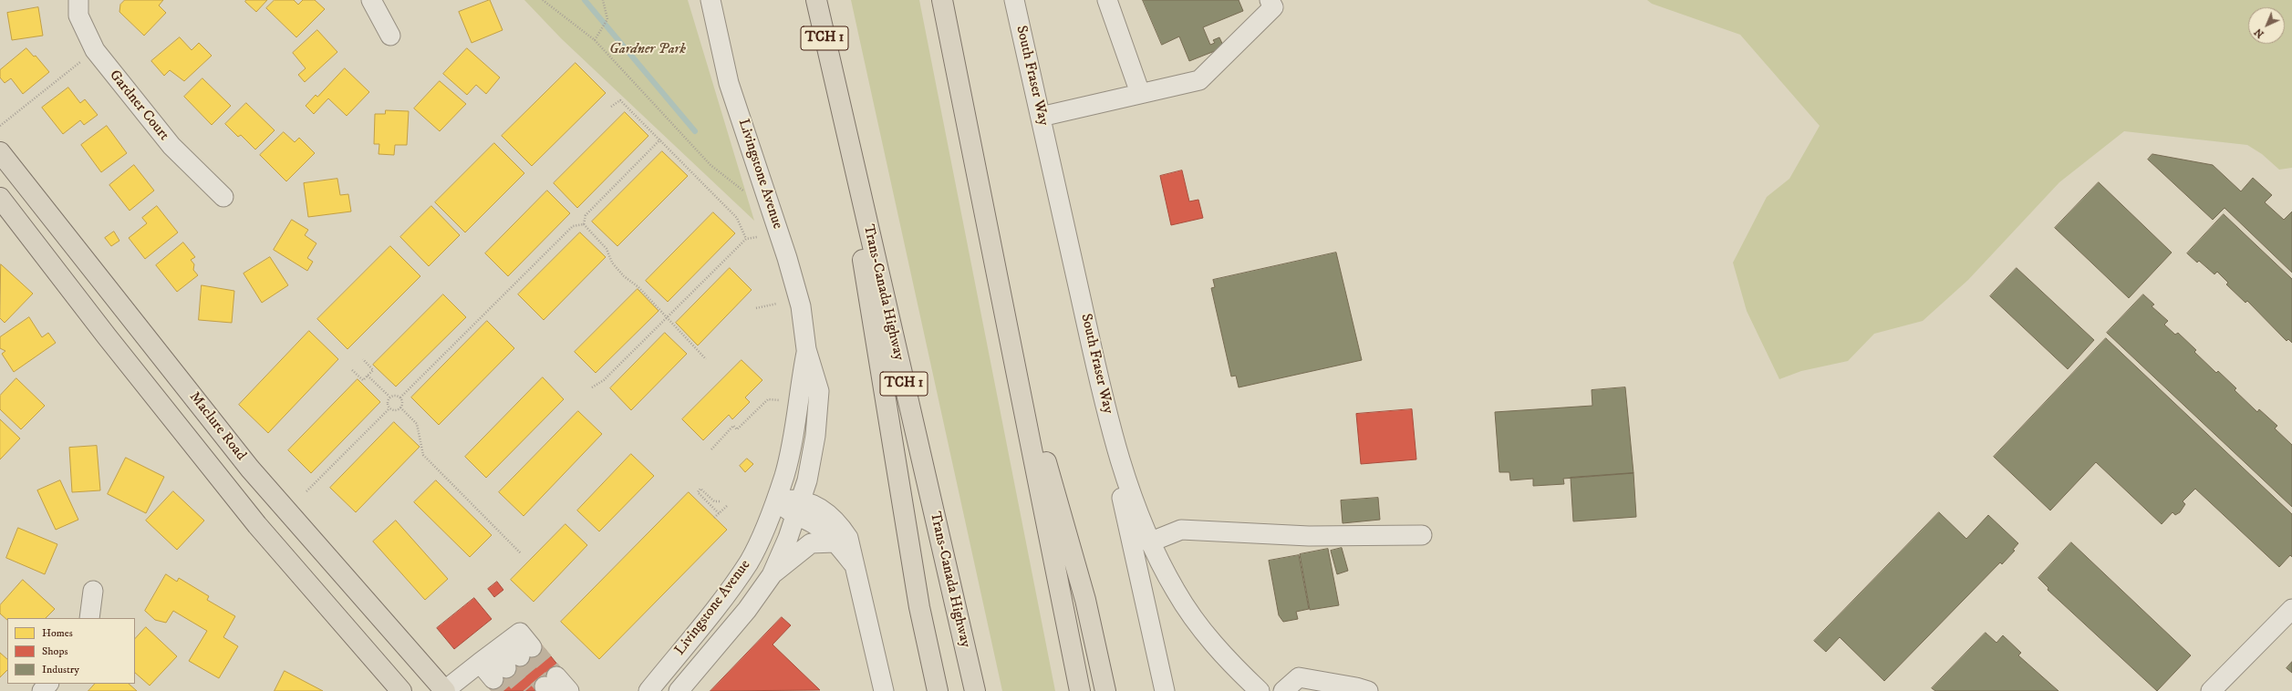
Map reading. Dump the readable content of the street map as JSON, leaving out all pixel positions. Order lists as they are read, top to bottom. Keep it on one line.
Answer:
{"streets":{"main road":["TCH 1","Trans-Canada Highway","Maclure Road"],"street":["South Fraser Way","Gardner Court","Livingstone Avenue"]},"parks":["Gardner Park"],"legend":["Homes","Shops","Industry"],"north":"bottom left"}
